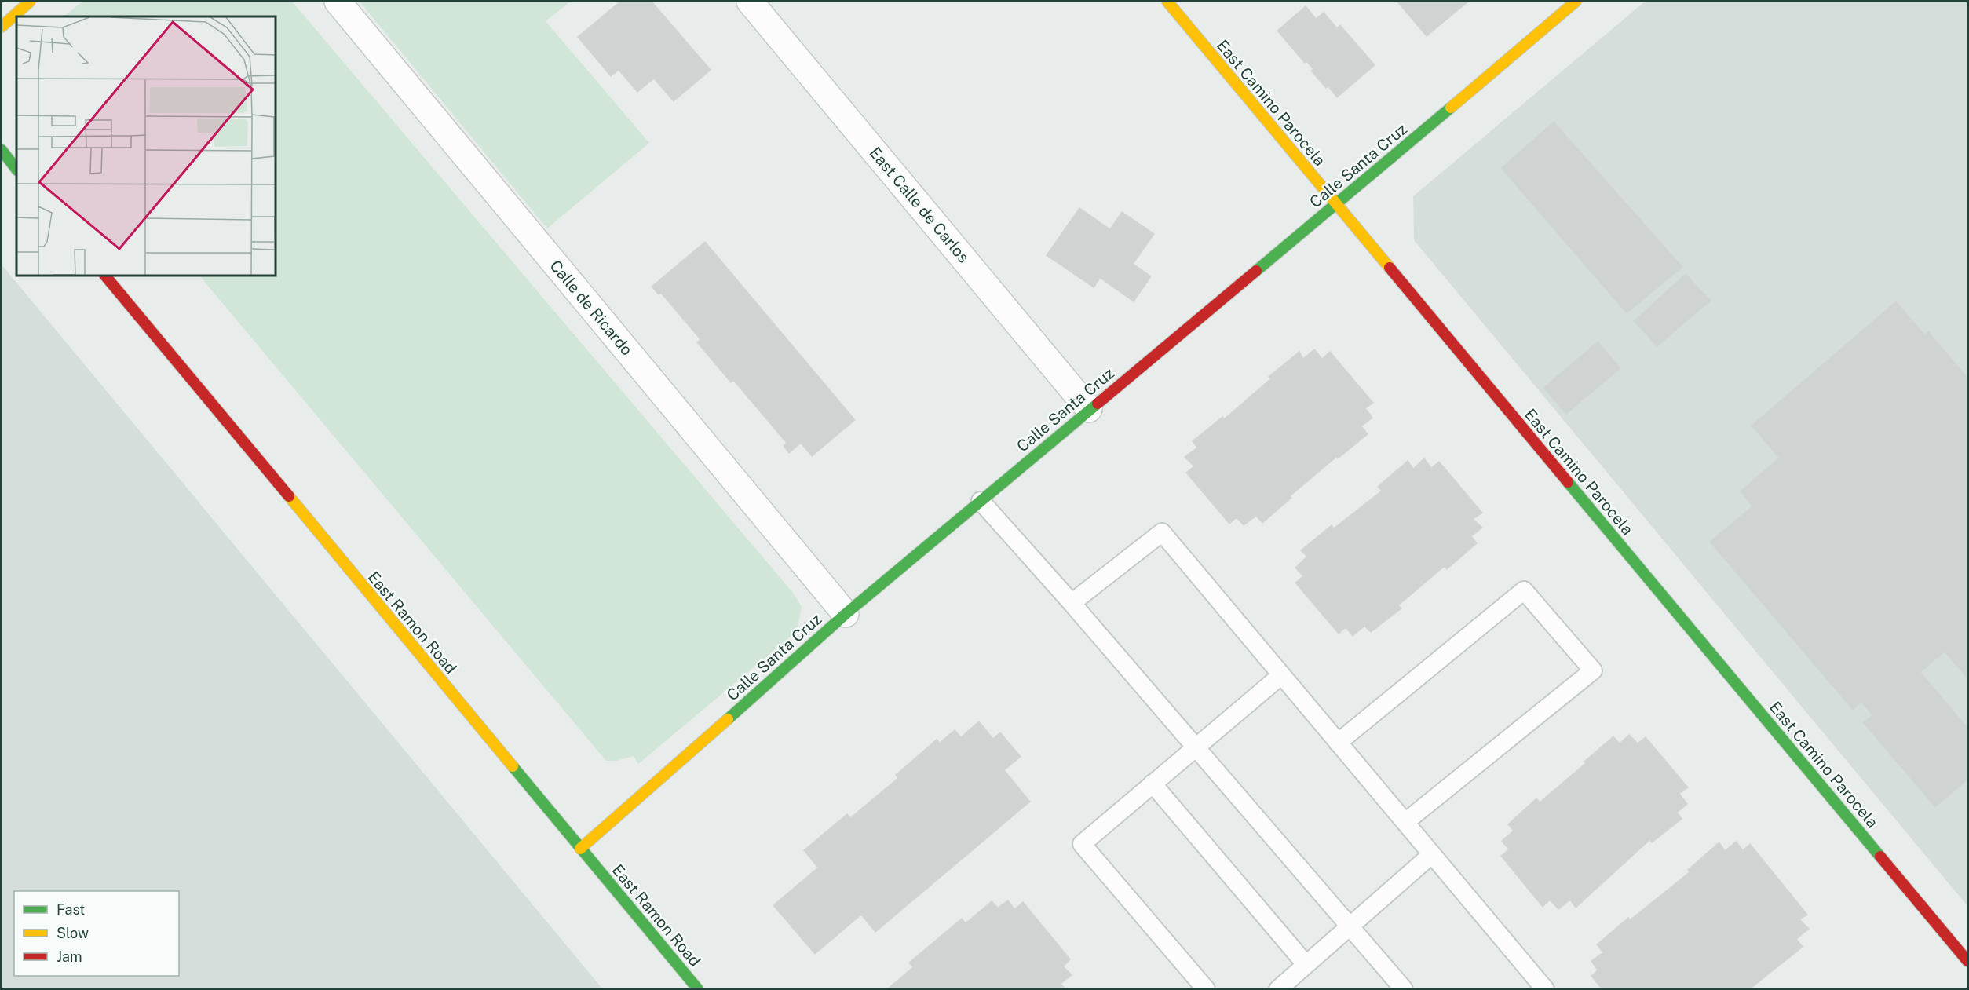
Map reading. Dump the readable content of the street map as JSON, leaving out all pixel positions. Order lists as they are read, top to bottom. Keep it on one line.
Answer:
{"streets":{"street":["East Camino Parocela","Calle Santa Cruz","East Calle de Carlos","Calle de Ricardo","East Ramon Road"]},"crossings":[["East Camino Parocela","Calle Santa Cruz"],["Calle Santa Cruz","East Calle de Carlos"],["Calle Santa Cruz","Calle de Ricardo"],["Calle Santa Cruz","East Ramon Road"]],"legend":["Fast","Slow","Jam"]}
